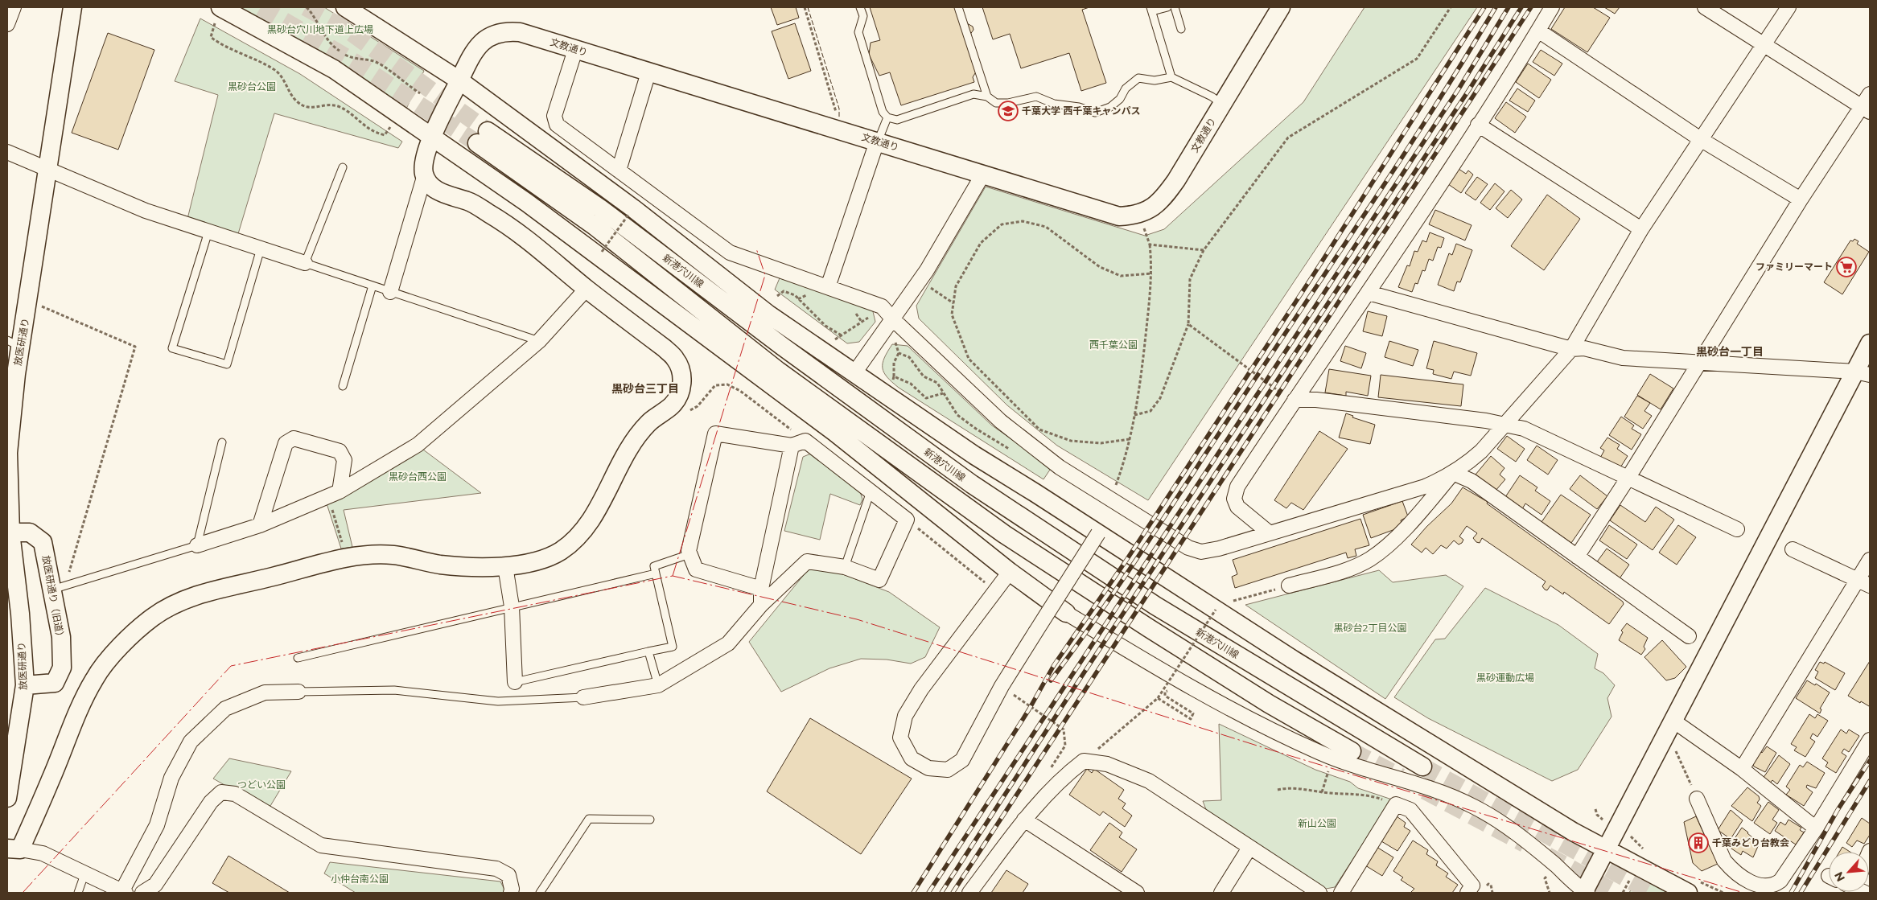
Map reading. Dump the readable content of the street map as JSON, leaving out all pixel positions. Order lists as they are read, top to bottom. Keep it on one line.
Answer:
{"streets":{"street":["文教通り","新港穴川線","放医研通り","放医研通り（旧道）"]},"crossings":[["放医研通り","放医研通り（旧道）"]],"districts":["黒砂台一丁目","黒砂台三丁目"],"parks":["黒砂台穴川地下道上広場","黒砂台公園","西千葉公園","黒砂台西公園","黒砂台2丁目公園","黒砂運動広場","つどい公園","新山公園","小仲台南公園"],"places":{"school or university":["千葉大学 西千葉キャンパス"],"supermarket":["ファミリーマート"],"building":["千葉みどり台教会"]},"north":"bottom left"}
